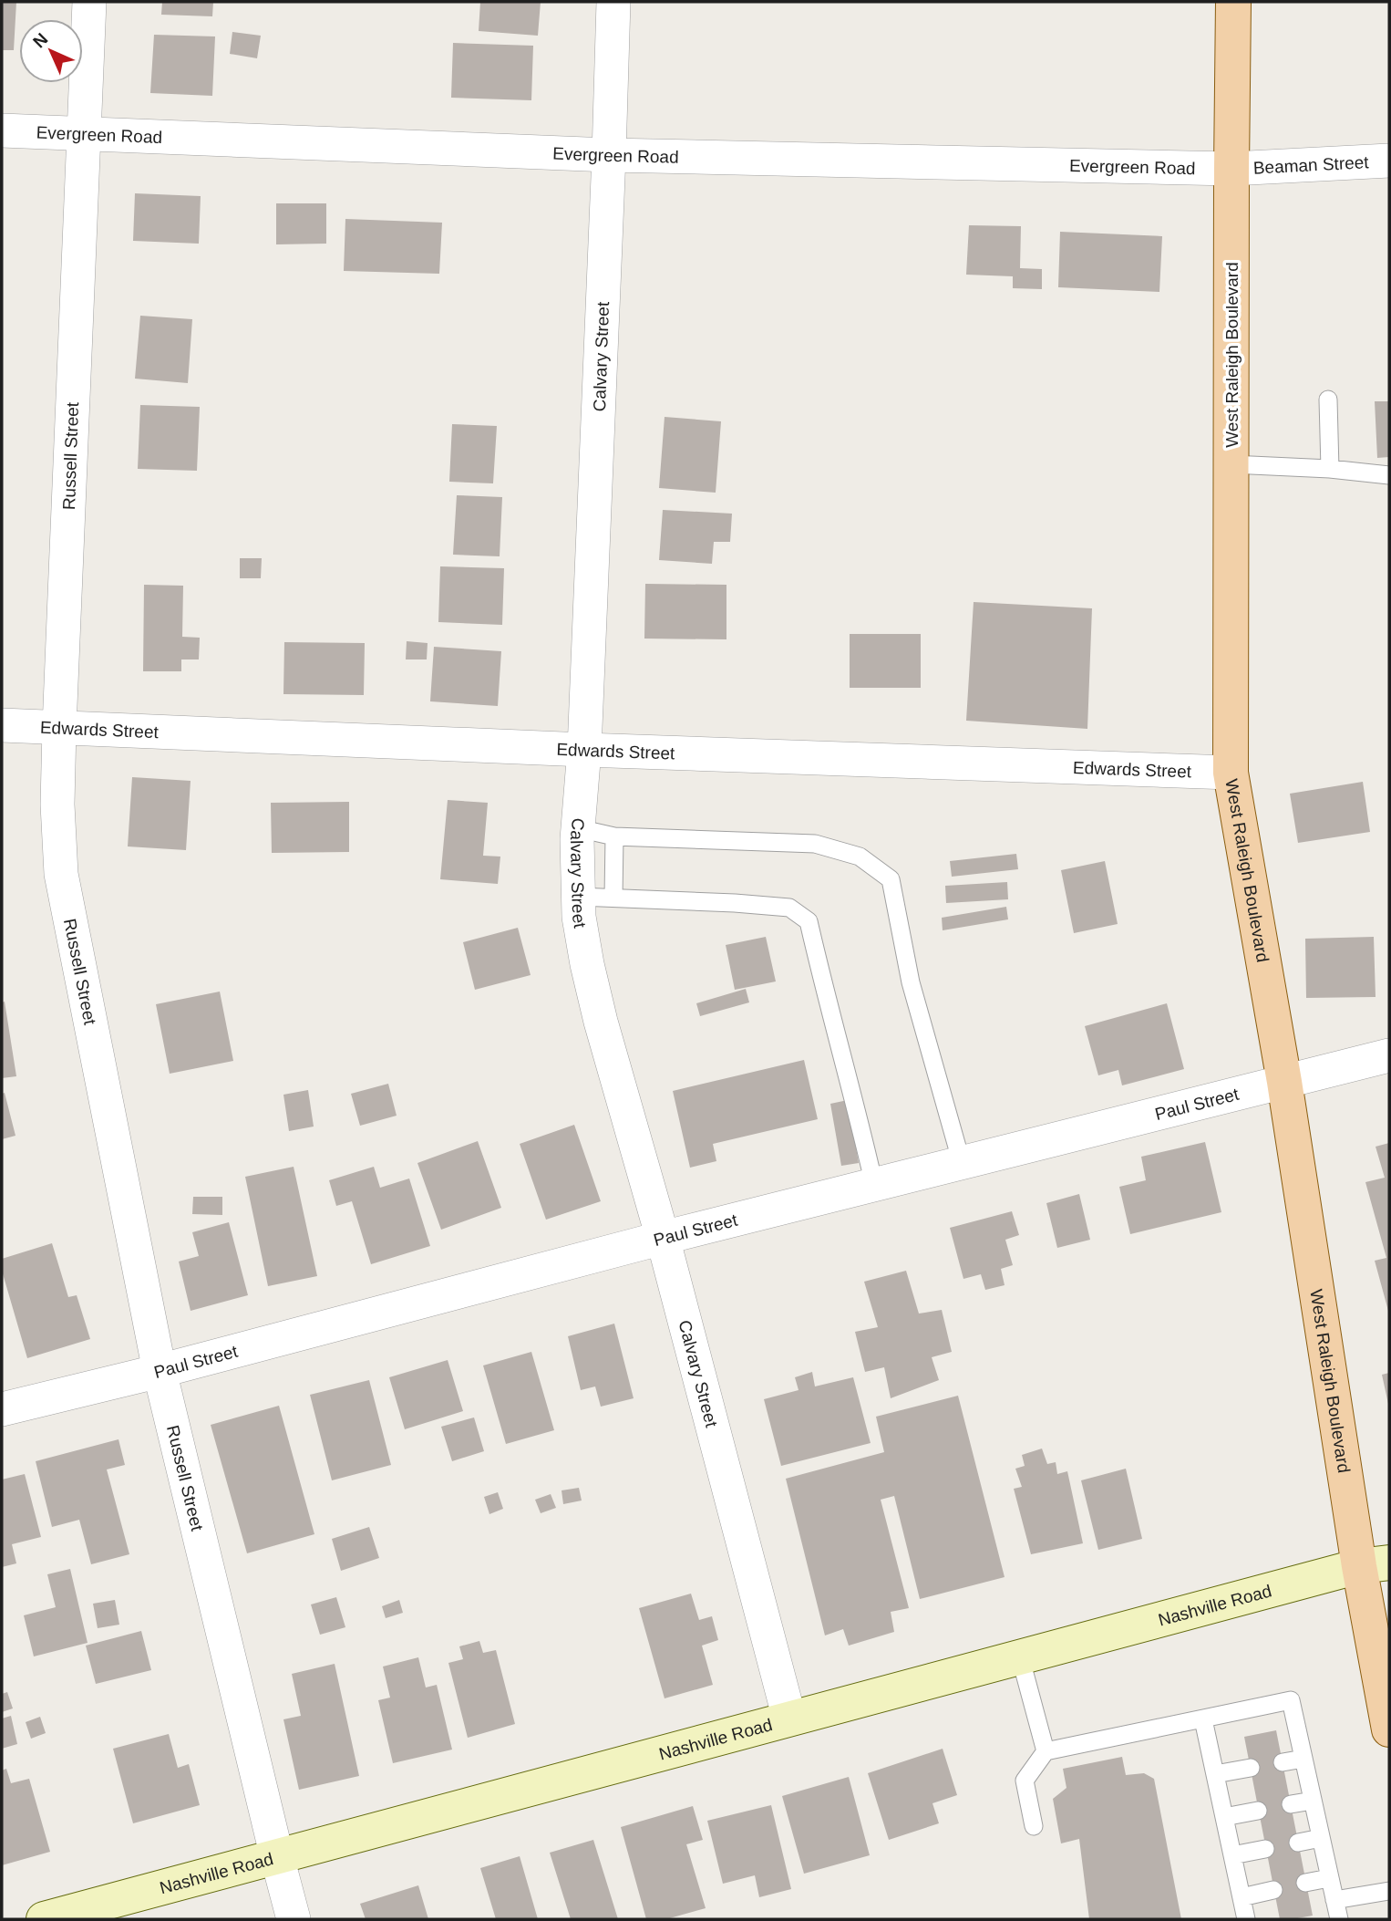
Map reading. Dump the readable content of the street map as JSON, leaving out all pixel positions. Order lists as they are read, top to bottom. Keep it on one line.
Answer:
{"streets":{"main road":["West Raleigh Boulevard","Nashville Road"],"street":["Evergreen Road","Beaman Street","Calvary Street","Russell Street","Edwards Street","Paul Street"]},"crossings":[["Evergreen Road","Beaman Street"],["Evergreen Road","West Raleigh Boulevard"],["Evergreen Road","Calvary Street"],["Evergreen Road","Russell Street"],["Beaman Street","West Raleigh Boulevard"],["West Raleigh Boulevard","Edwards Street"],["West Raleigh Boulevard","Paul Street"],["West Raleigh Boulevard","Nashville Road"],["Calvary Street","Edwards Street"],["Calvary Street","Paul Street"],["Calvary Street","Nashville Road"],["Russell Street","Edwards Street"],["Russell Street","Paul Street"],["Russell Street","Nashville Road"]],"north":"top left"}
